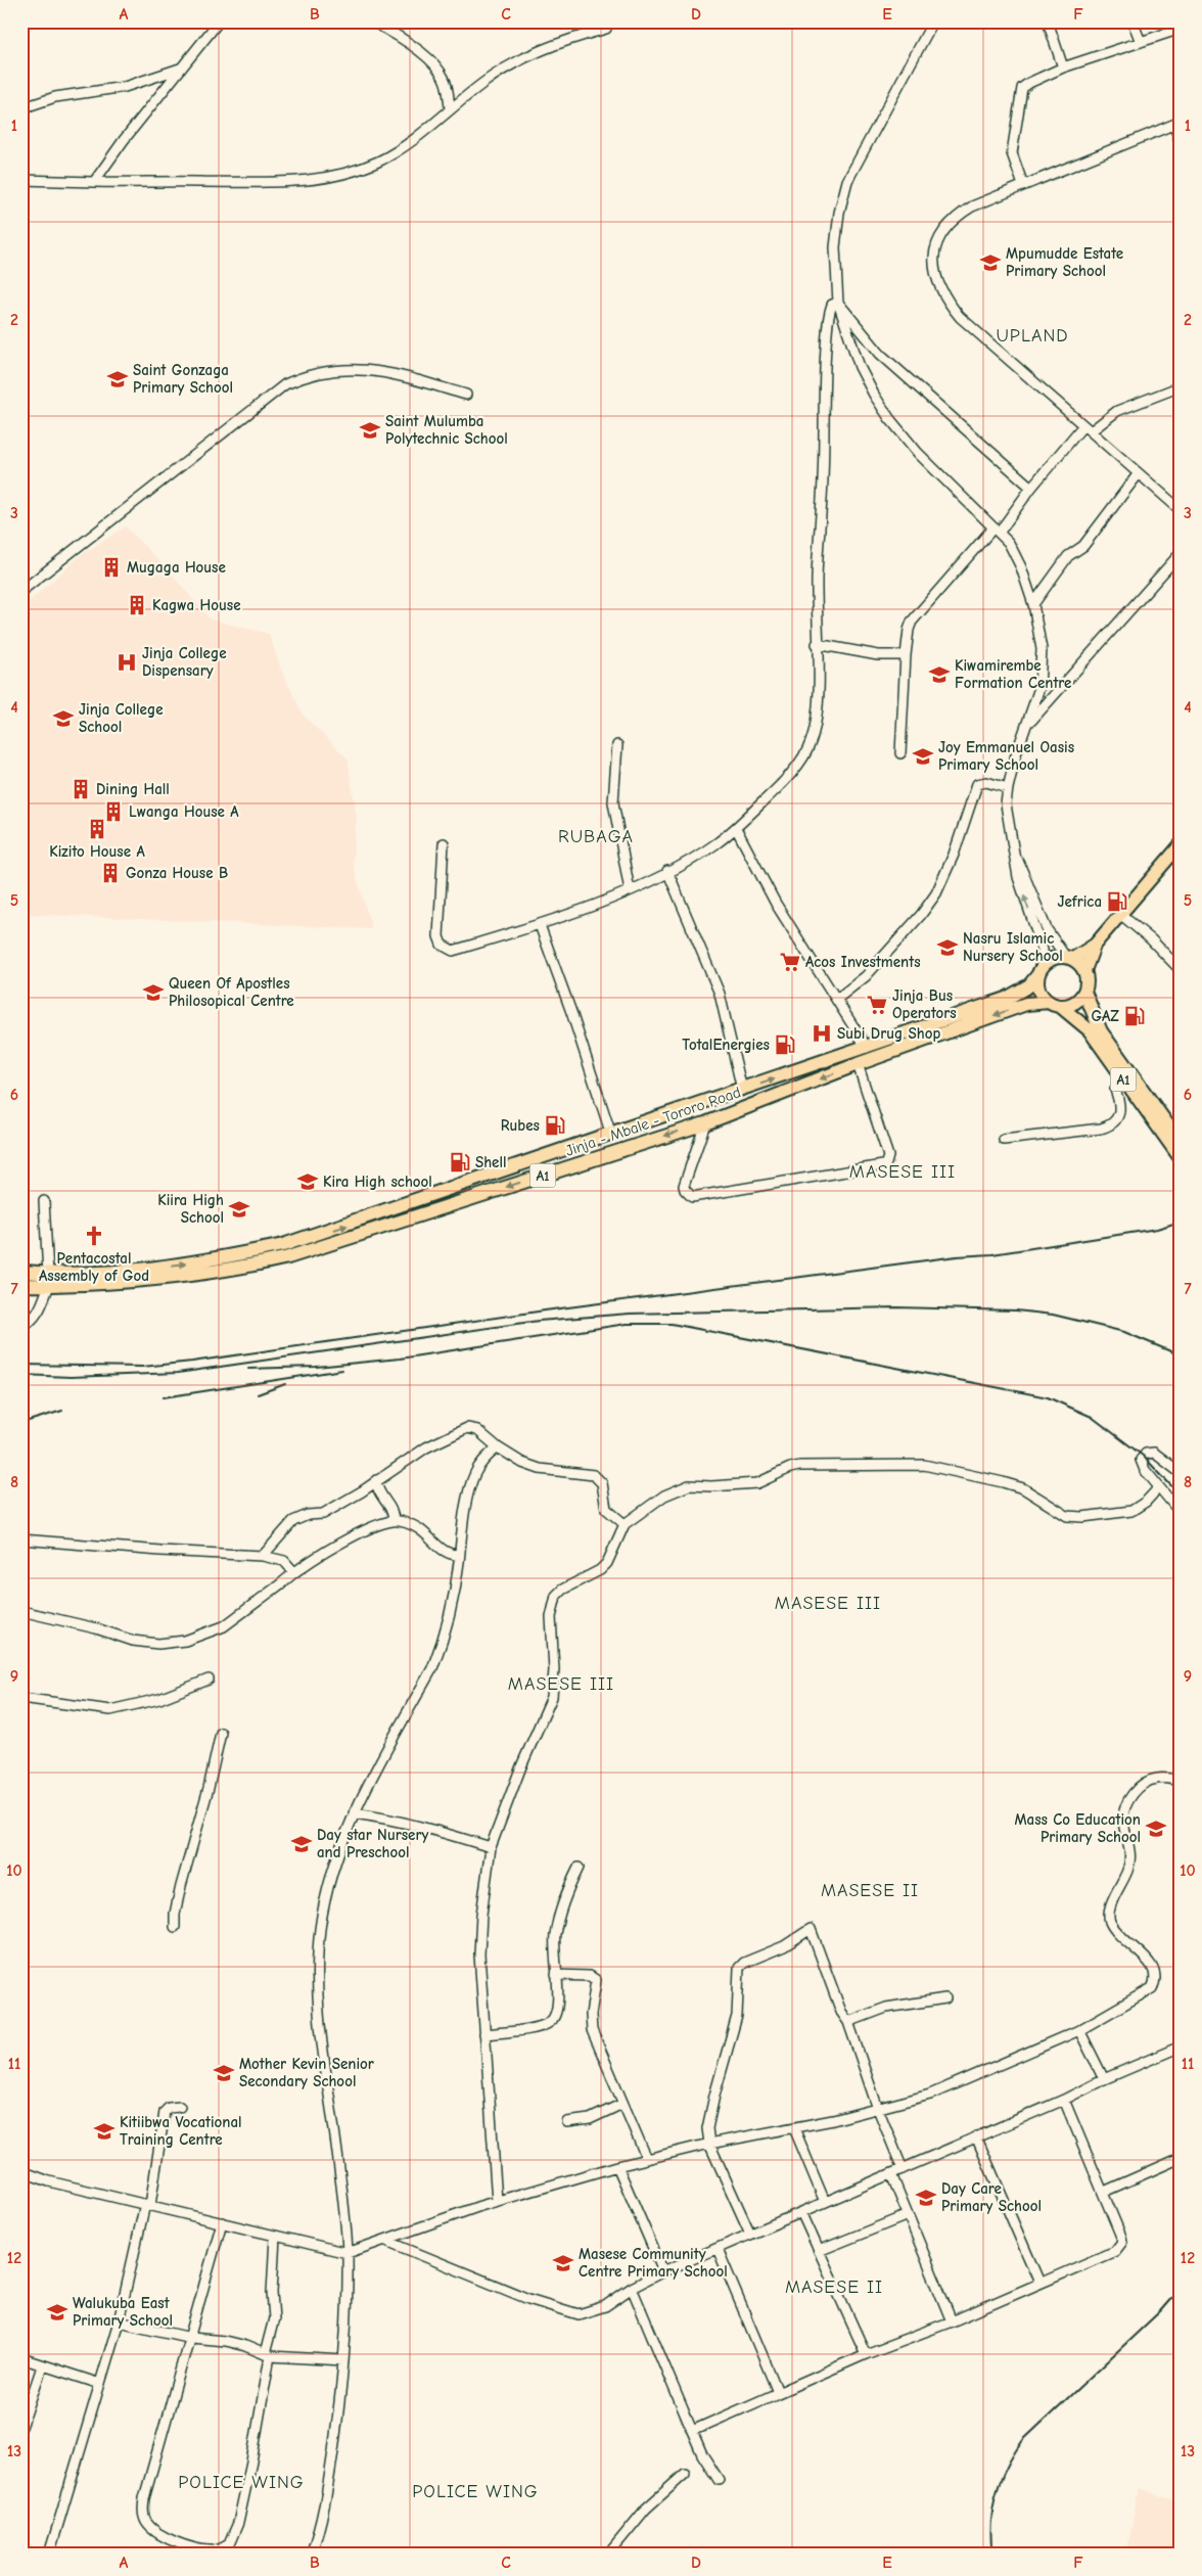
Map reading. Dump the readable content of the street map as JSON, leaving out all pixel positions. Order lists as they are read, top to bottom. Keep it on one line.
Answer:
{"streets":{"highway":["A1","Jinja - Mbale - Tororo Road"]},"crossings":[["A1","Jinja - Mbale - Tororo Road"]],"districts":["UPLAND","RUBAGA","MASESE III","MASESE III","MASESE III","MASESE II","MASESE II","POLICE WING","POLICE WING"],"places":{"school or university":["Mpumudde Estate Primary School","Saint Gonzaga Primary School","Saint Mulumba Polytechnic School","Kiwamirembe Formation Centre","Jinja College School","Joy Emmanuel Oasis Primary School","Nasru Islamic Nursery School","Queen Of Apostles Philosopical Centre","Kira High school","Kiira High School","Mass Co Education Primary School","Day star Nursery and Preschool","Mother Kevin Senior Secondary School","Kitiibwa Vocational Training Centre","Day Care Primary School","Masese Community Centre Primary School","Walukuba East Primary School"],"building":["Mugaga House","Kagwa House","Dining Hall","Lwanga House A","Kizito House A","Gonza House B"],"hospital":["Jinja College Dispensary","Subi Drug Shop"],"fuel station":["Jefrica","GAZ","TotalEnergies","Rubes","Shell"],"supermarket":["Acos Investments","Jinja Bus Operators"],"church":["Pentacostal Assembly of God"]},"grid":{"columns":["A","B","C","D","E","F"],"rows":["1","2","3","4","5","6","7","8","9","10","11","12","13"]}}
